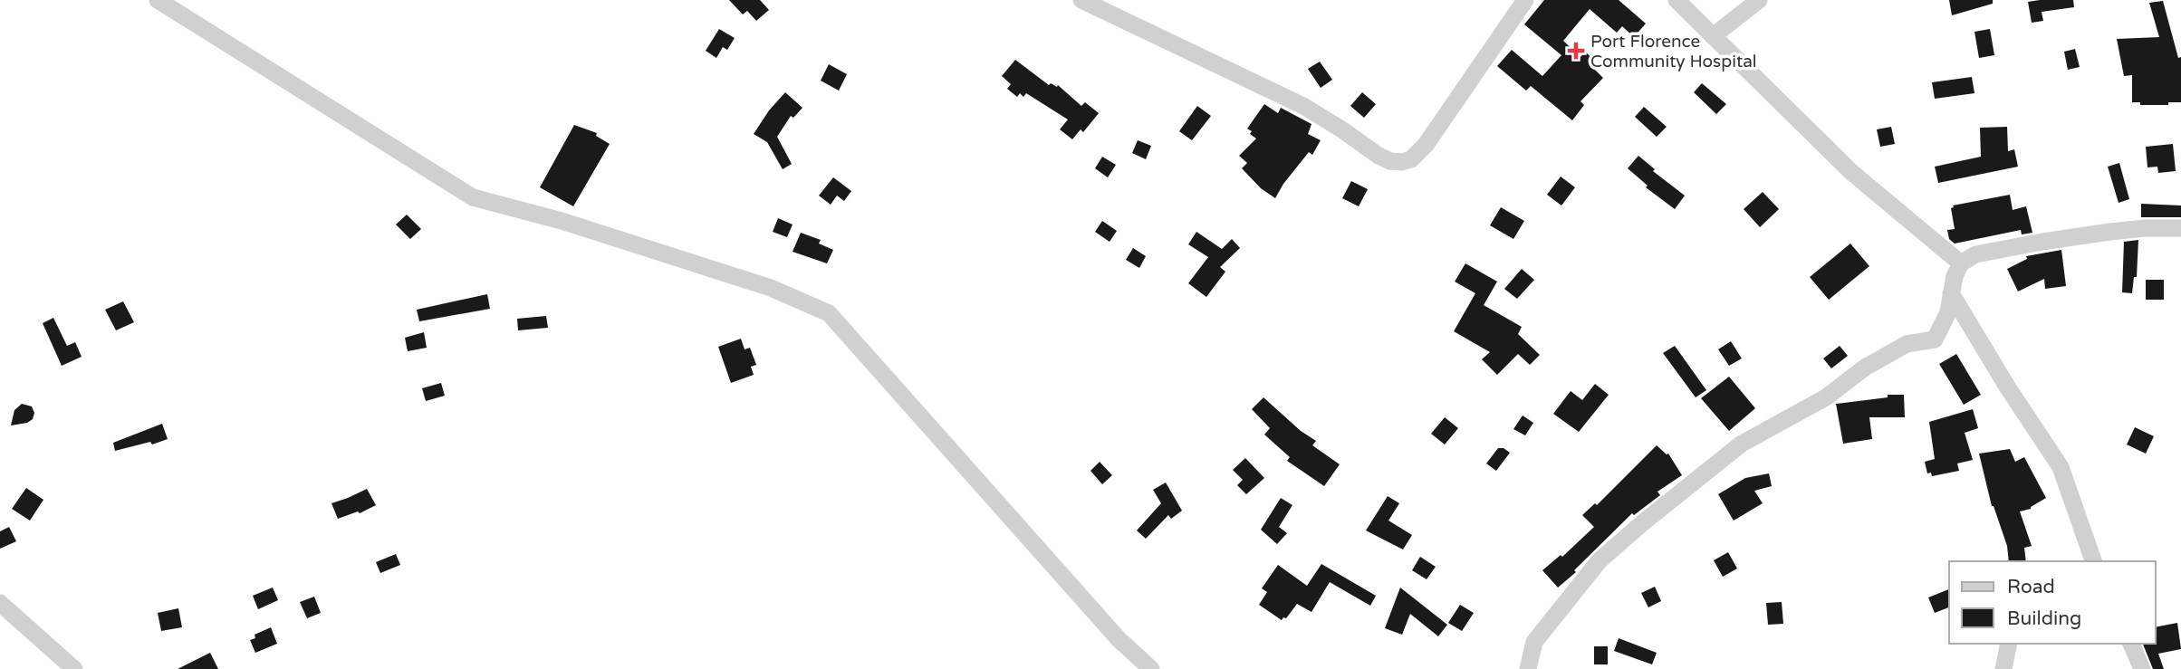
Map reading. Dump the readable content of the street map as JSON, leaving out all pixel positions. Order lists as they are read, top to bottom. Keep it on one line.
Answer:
{"places":{"health":["Port Florence Community Hospital"]},"legend":["Road","Building"]}
